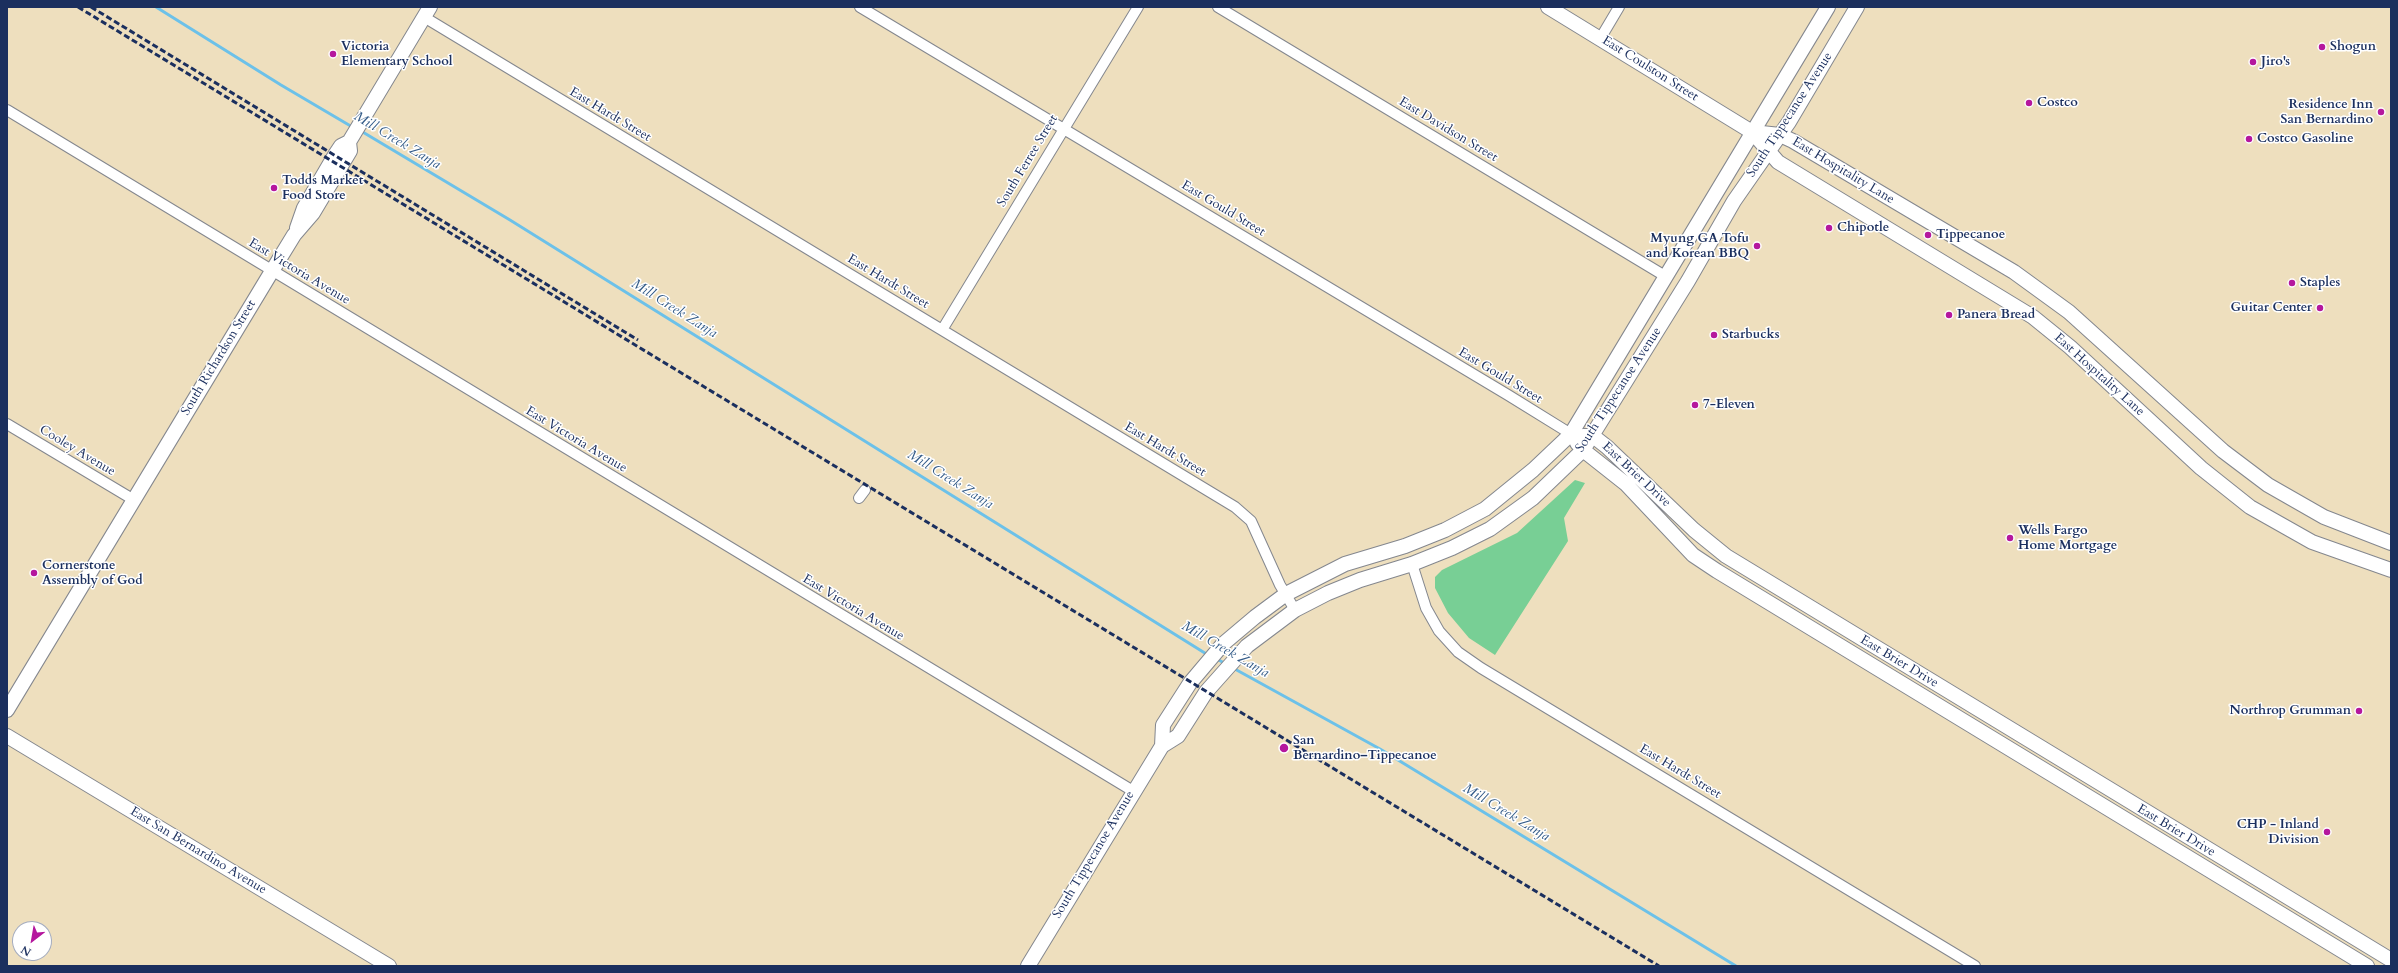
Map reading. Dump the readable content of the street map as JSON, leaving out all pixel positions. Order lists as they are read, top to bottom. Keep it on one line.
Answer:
{"streets":{"main road":["East Coulston Street","South Tippecanoe Avenue","East Hospitality Lane","South Richardson Street","East Brier Drive","East San Bernardino Avenue"],"street":["East Hardt Street","East Davidson Street","South Ferree Street","East Gould Street","East Victoria Avenue","Cooley Avenue"]},"crossings":[["East Coulston Street","South Tippecanoe Avenue"],["East Coulston Street","East Hospitality Lane"],["East Hardt Street","South Tippecanoe Avenue"],["East Hardt Street","South Ferree Street"],["East Hardt Street","South Richardson Street"],["South Tippecanoe Avenue","East Davidson Street"],["South Tippecanoe Avenue","East Hospitality Lane"],["South Tippecanoe Avenue","East Gould Street"],["South Tippecanoe Avenue","East Victoria Avenue"],["South Tippecanoe Avenue","East Brier Drive"],["South Ferree Street","East Gould Street"],["East Gould Street","East Brier Drive"],["East Victoria Avenue","South Richardson Street"],["South Richardson Street","Cooley Avenue"]],"water":["Mill Creek Zanja"],"places":["Shogun","Victoria Elementary School","Jiro's","Costco","Residence Inn San Bernardino","Costco Gasoline","Todds Market Food Store","Chipotle","Tippecanoe","Myung GA Tofu and Korean BBQ","Staples","Guitar Center","Panera Bread","Starbucks","7-Eleven","Wells Fargo Home Mortgage","Cornerstone Assembly of God","Northrop Grumman","San Bernardino–Tippecanoe","CHP - Inland Division"],"north":"bottom left"}
